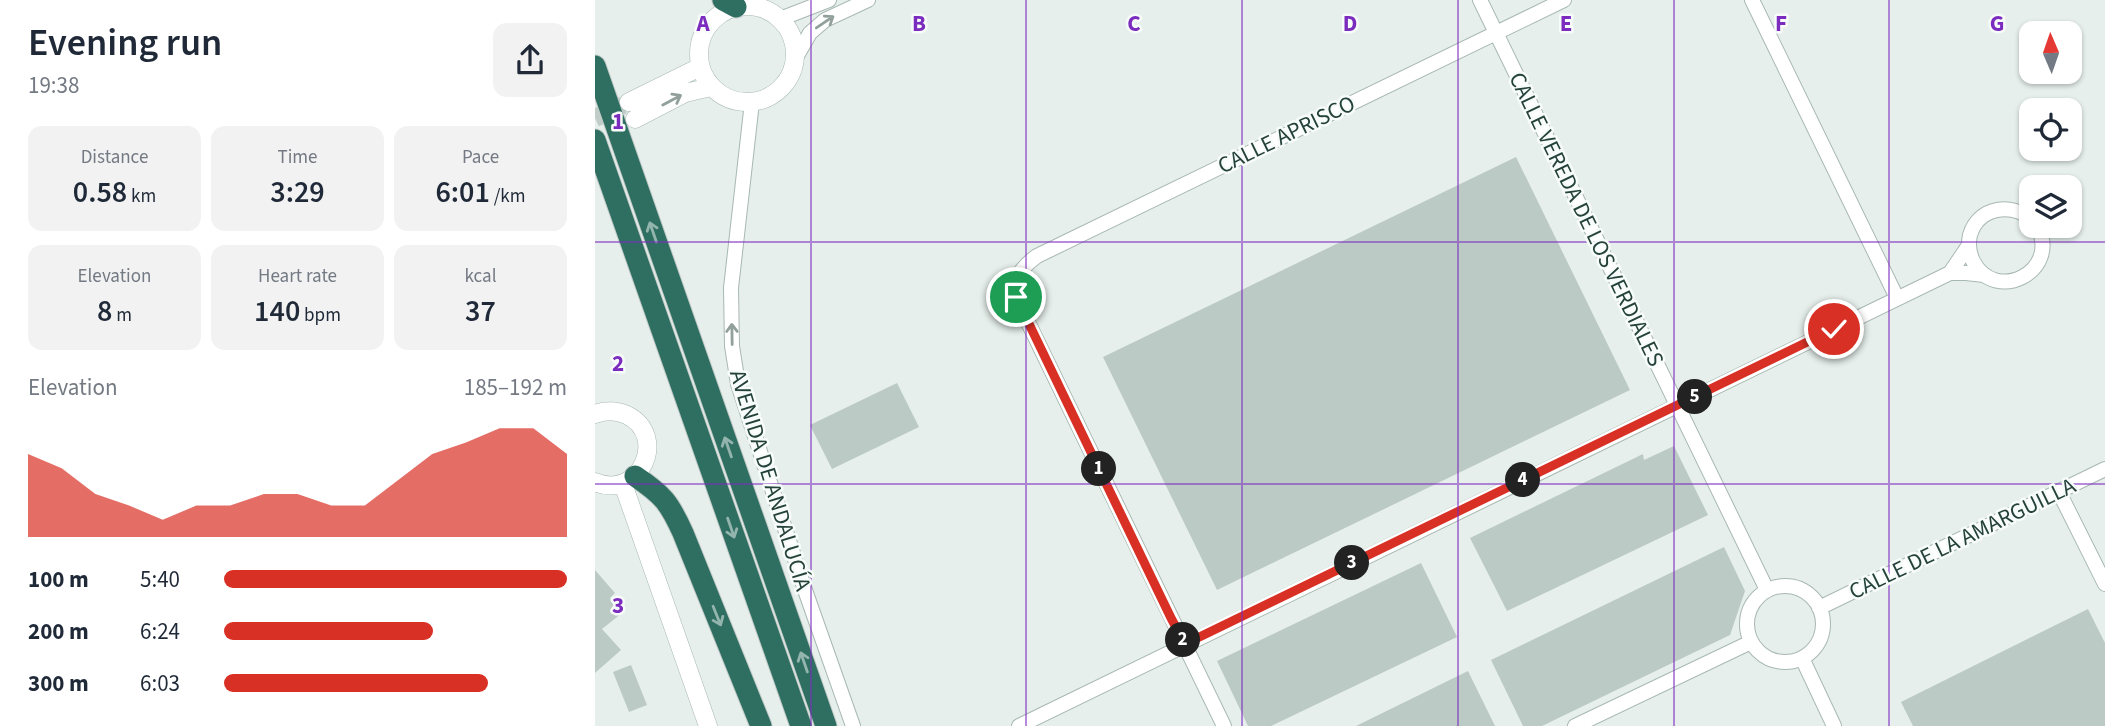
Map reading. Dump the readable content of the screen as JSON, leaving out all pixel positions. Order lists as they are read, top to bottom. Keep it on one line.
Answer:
{"streets":{"street":["CALLE APRISCO","CALLE VEREDA DE LOS VERDIALES","AVENIDA DE ANDALUCÍA","CALLE DE LA AMARGUILLA"]},"crossings":[["CALLE APRISCO","CALLE VEREDA DE LOS VERDIALES"],["CALLE VEREDA DE LOS VERDIALES","CALLE DE LA AMARGUILLA"]],"one_way":["AVENIDA DE ANDALUCÍA"],"north":"top","page":{"heading":["Evening run","19:38"],"stats":[["Distance","0.58 km"],["Time","3:29"],["Pace","6:01 /km"],["Elevation","8 m"],["Heart rate","140 bpm"],["kcal","37"]],"chart":["Elevation","185–192 m"],"pins":["5","1","4","3","2"],"list":[{"name":"100 m","note":"5:40"},{"name":"200 m","note":"6:24"},{"name":"300 m","note":"6:03"}]},"grid":{"columns":["A","B","C","D","E","F","G"],"rows":["1","2","3"]}}
